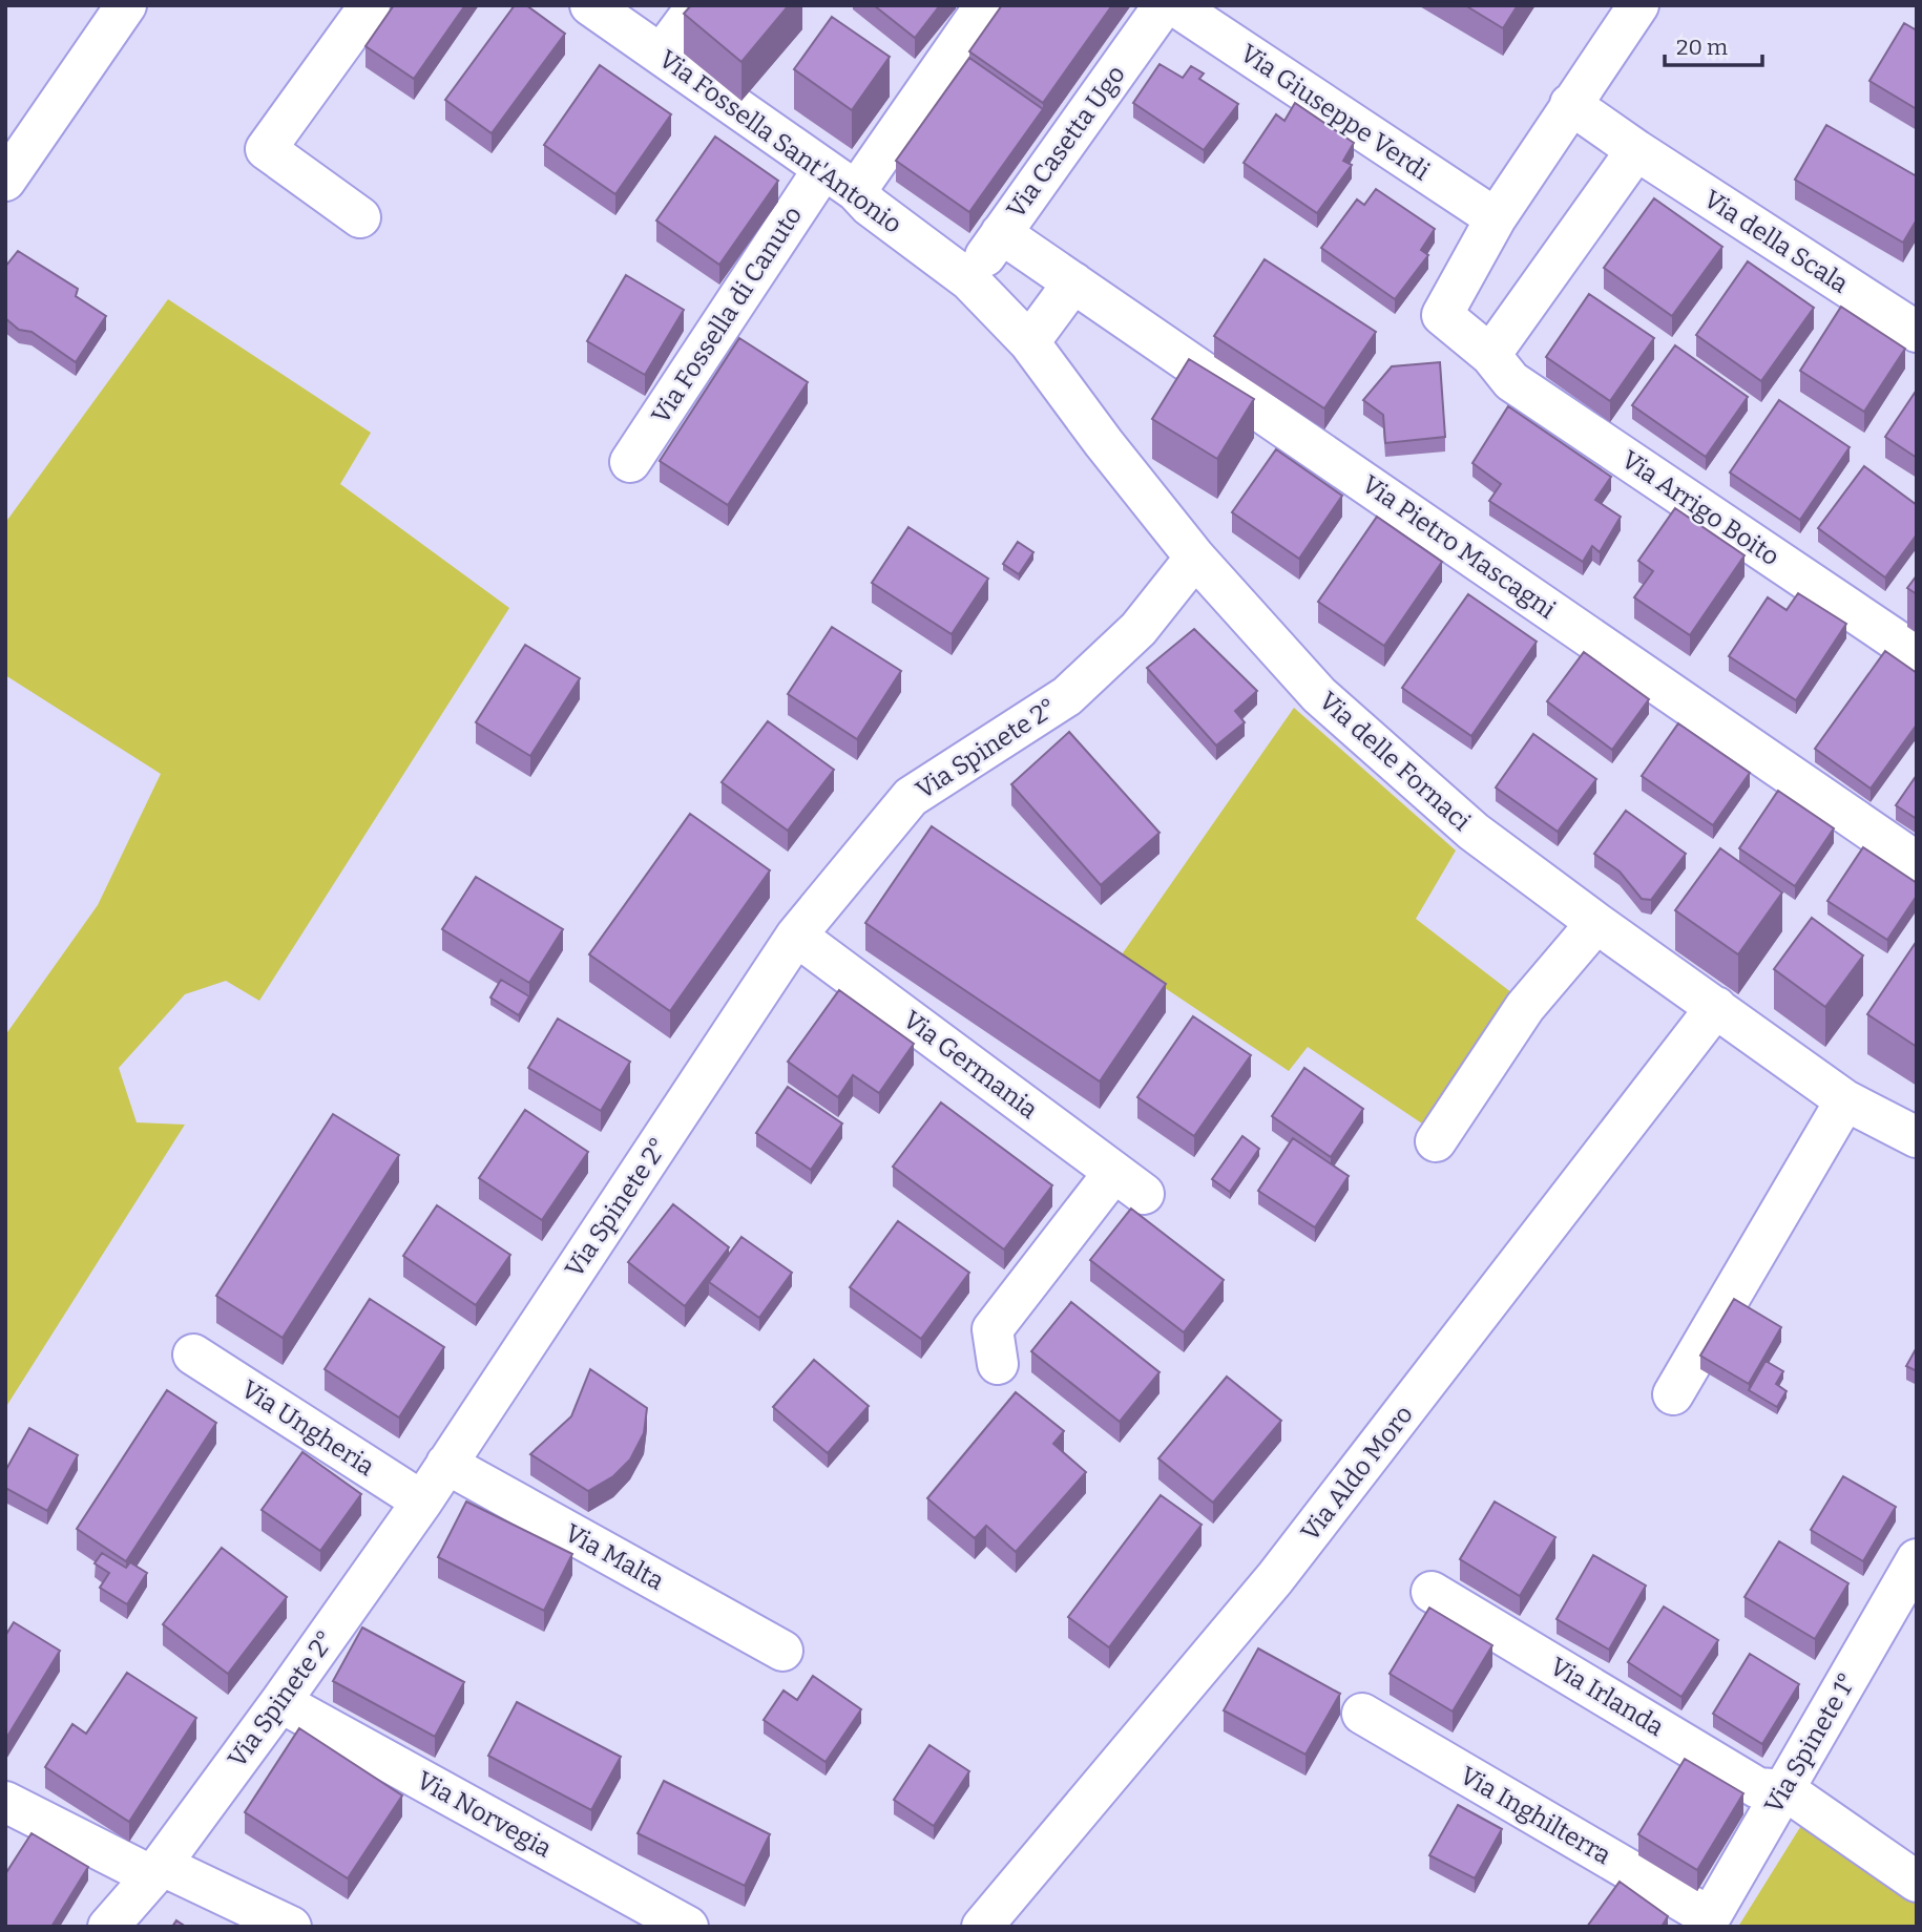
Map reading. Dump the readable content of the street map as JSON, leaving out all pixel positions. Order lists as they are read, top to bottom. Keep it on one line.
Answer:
{"streets":{"street":["Via Giuseppe Verdi","Via Fossella Sant'Antonio","Via Casetta Ugo","Via della Scala","Via Fossella di Canuto","Via Arrigo Boito","Via Pietro Mascagni","Via Spinete 2°","Via delle Fornaci","Via Germania","Via Ungheria","Via Aldo Moro","Via Malta","Via Irlanda","Via Spinete 1°","Via Norvegia","Via Inghilterra"]},"crossings":[["Via Giuseppe Verdi","Via Arrigo Boito"],["Via Fossella Sant'Antonio","Via Casetta Ugo"],["Via Fossella Sant'Antonio","Via Fossella di Canuto"],["Via Fossella Sant'Antonio","Via delle Fornaci"],["Via Casetta Ugo","Via Pietro Mascagni"],["Via Casetta Ugo","Via delle Fornaci"],["Via Spinete 2°","Via delle Fornaci"],["Via Spinete 2°","Via Germania"],["Via Spinete 2°","Via Ungheria"],["Via Spinete 2°","Via Malta"],["Via Spinete 2°","Via Norvegia"],["Via delle Fornaci","Via Aldo Moro"],["Via Irlanda","Via Spinete 1°"],["Via Spinete 1°","Via Inghilterra"]],"scale_bar":"20 m"}
